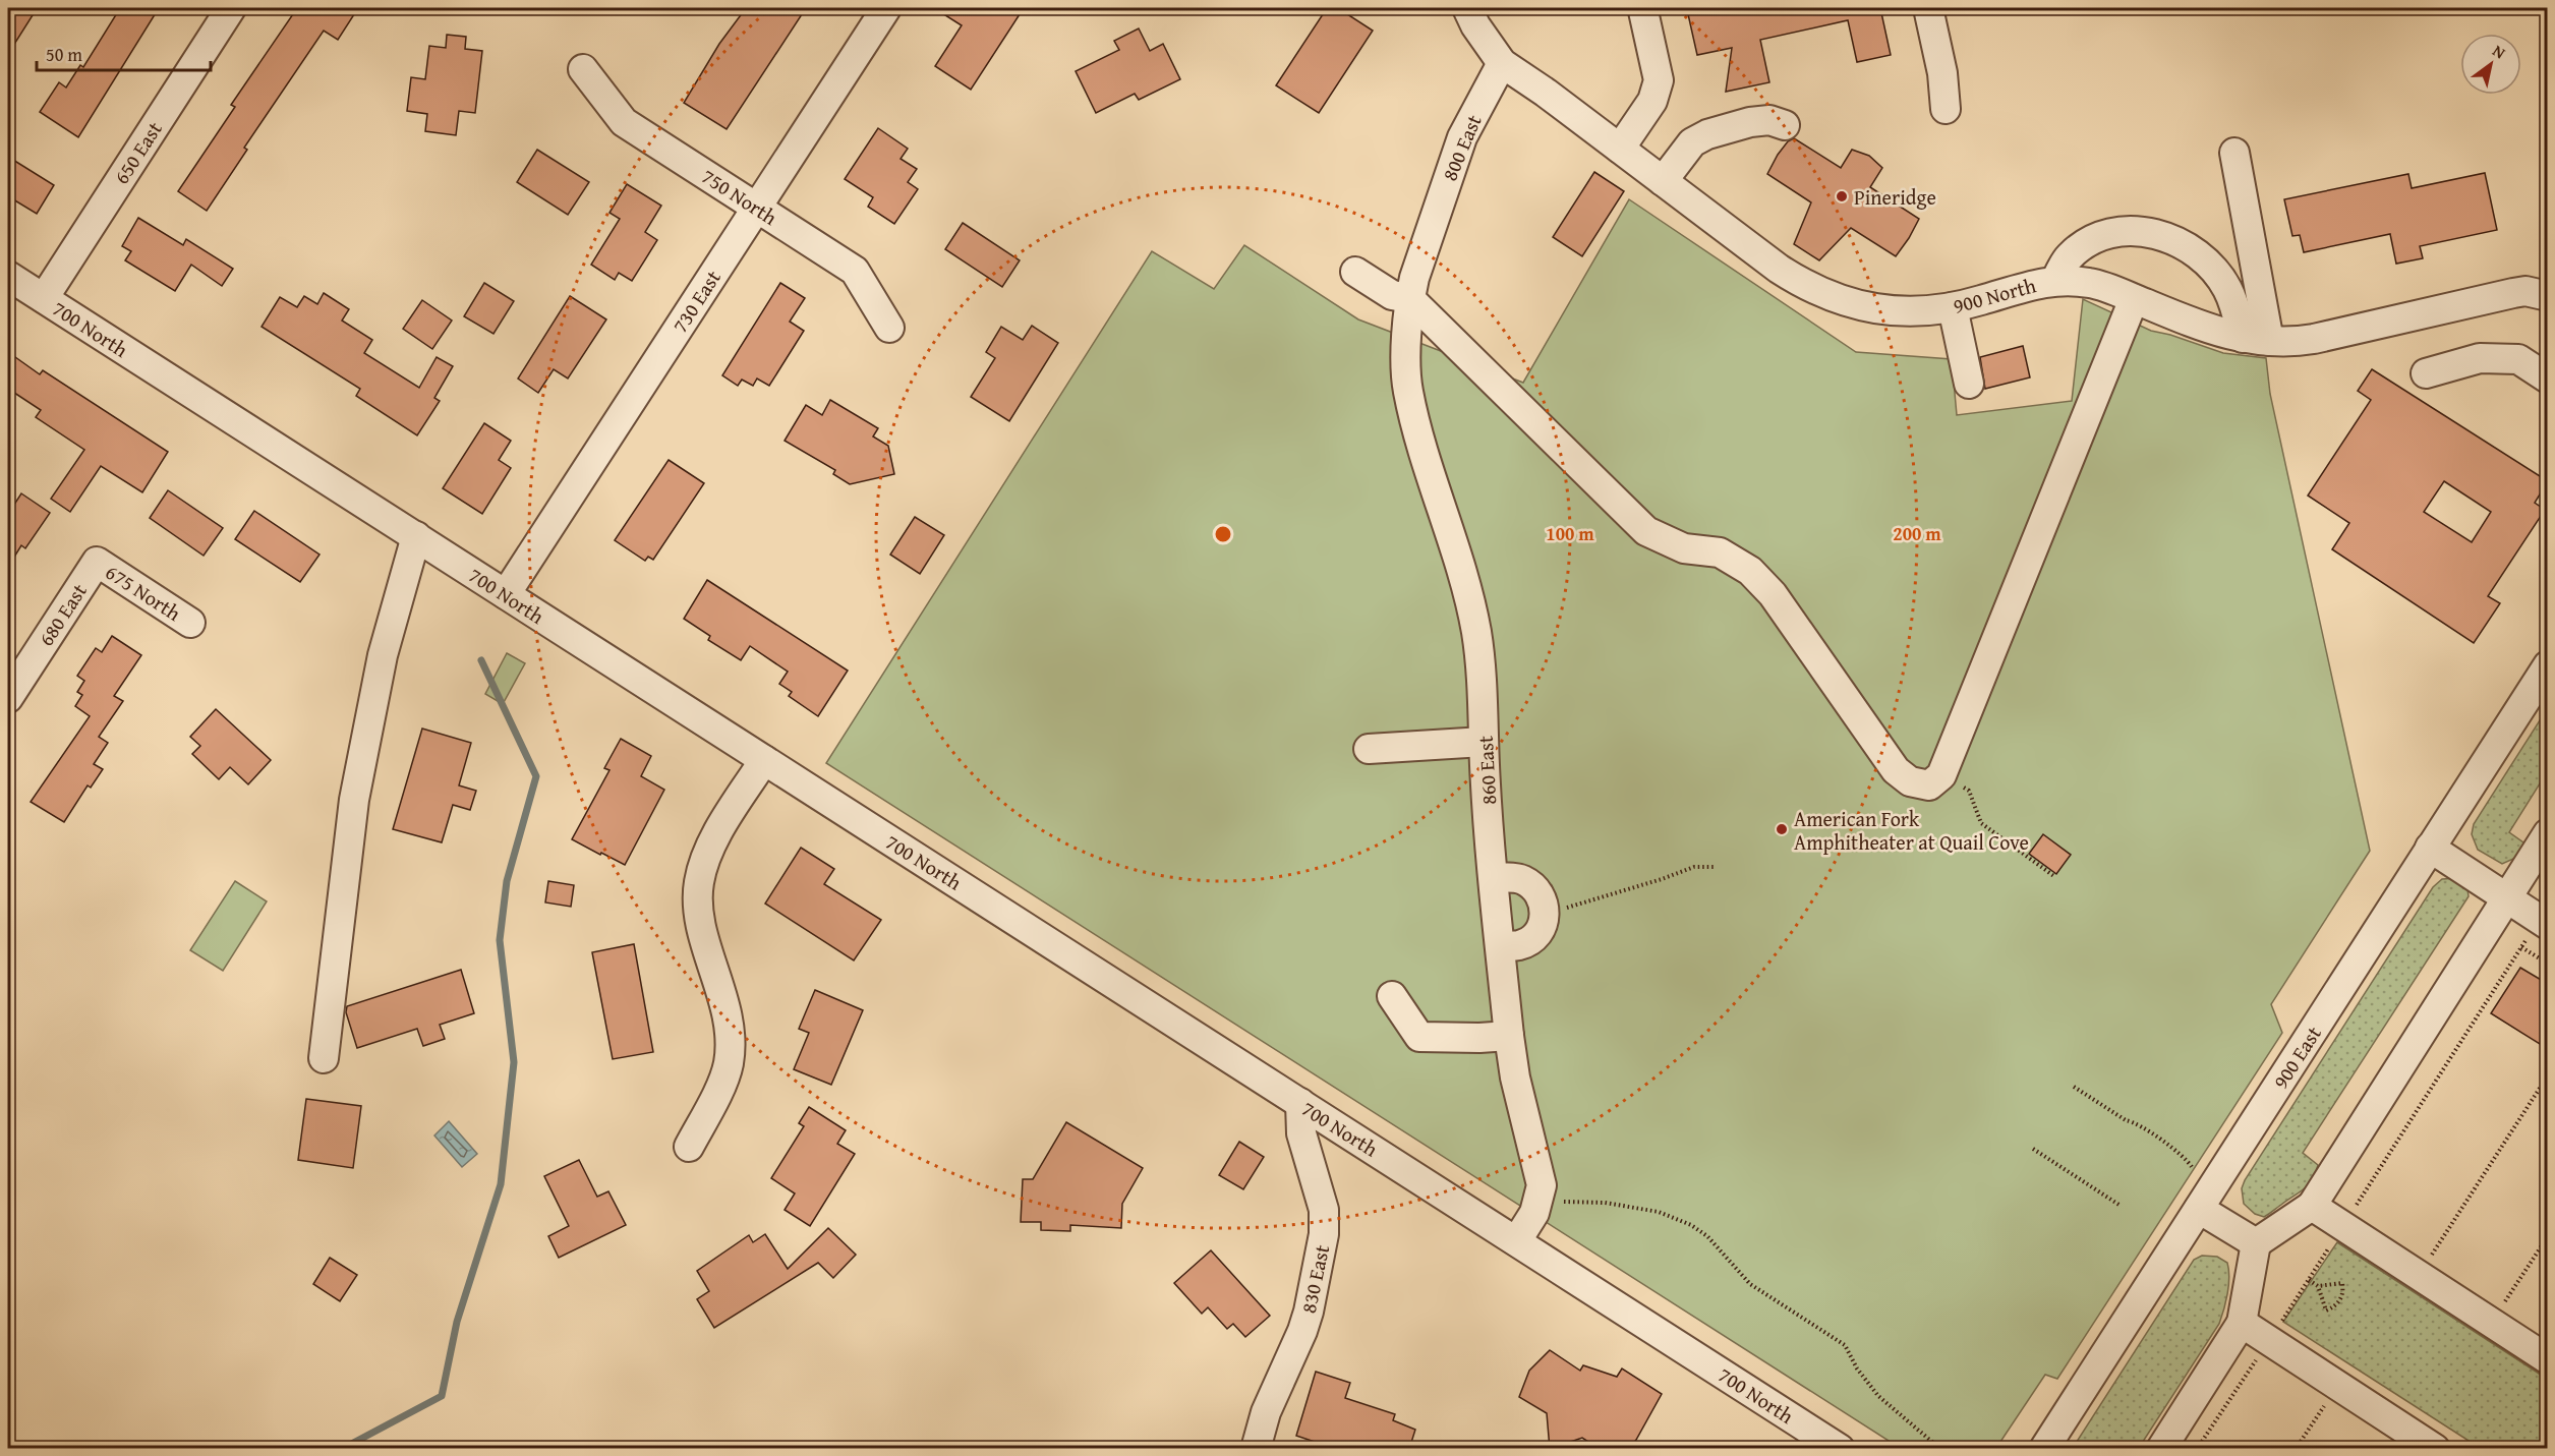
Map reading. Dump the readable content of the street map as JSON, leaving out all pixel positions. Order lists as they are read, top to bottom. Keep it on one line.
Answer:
{"streets":{"street":["800 East","650 East","750 North","900 North","730 East","700 North","675 North","680 East","860 East","900 East","830 East"]},"crossings":[["800 East","900 North"],["800 East","860 East"],["650 East","700 North"],["750 North","730 East"],["730 East","700 North"],["700 North","860 East"],["700 North","830 East"],["675 North","680 East"]],"places":["Pineridge","American Fork Amphitheater at Quail Cove"],"scale_bar":"50 m","north":"top right","rings":["100 m","200 m"]}
